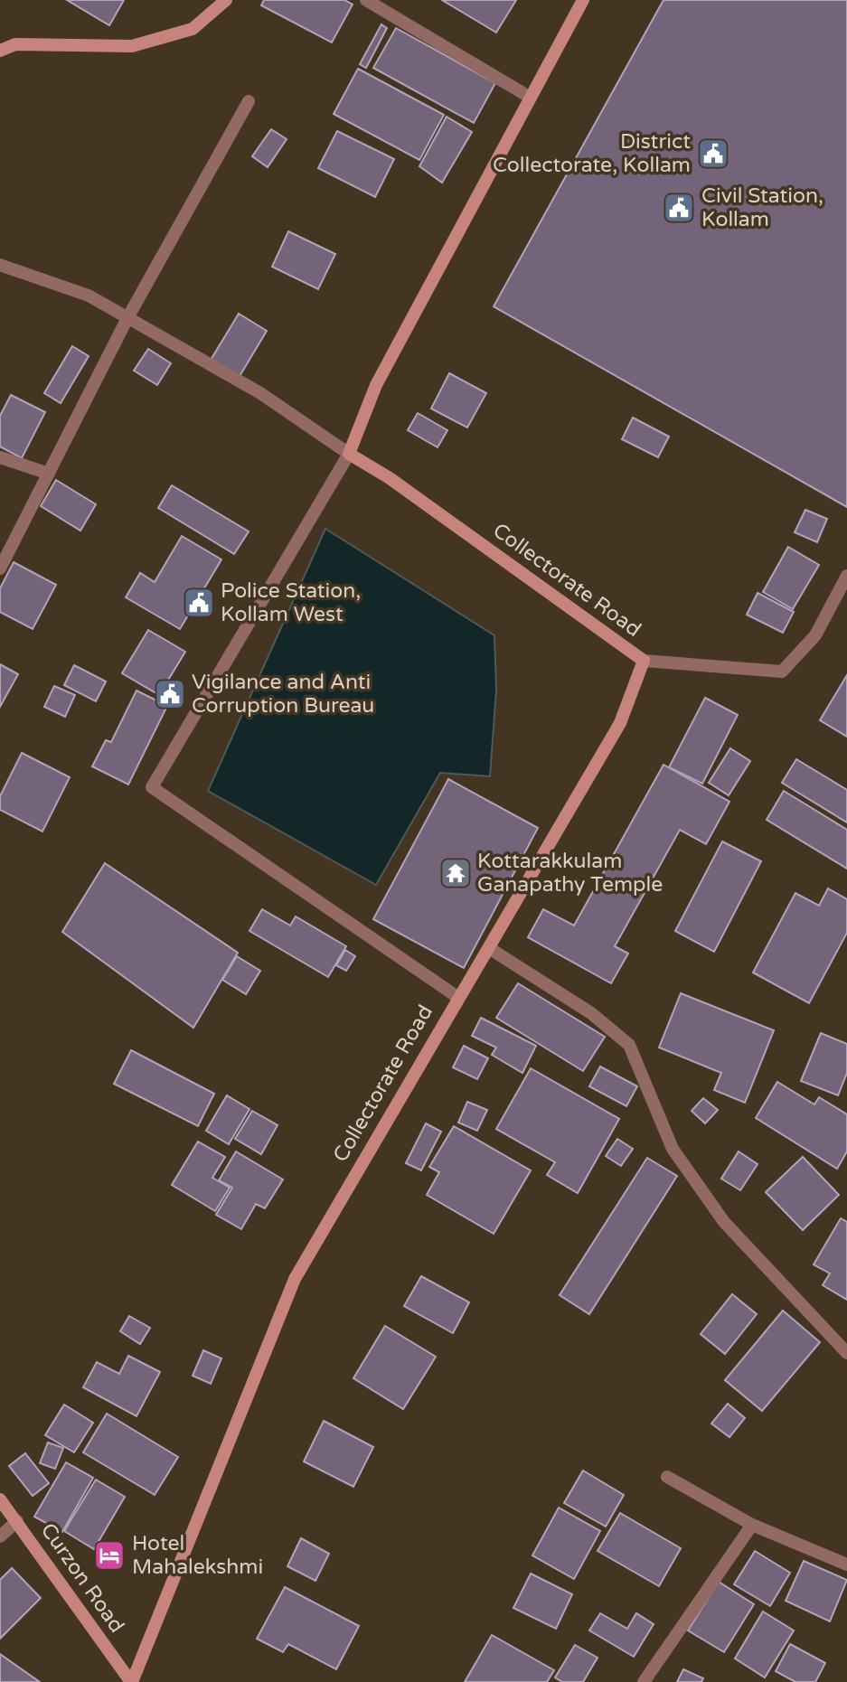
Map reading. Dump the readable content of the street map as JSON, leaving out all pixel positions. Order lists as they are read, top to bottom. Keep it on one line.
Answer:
{"streets":{"main road":["Collectorate Road","Curzon Road"]},"crossings":[["Collectorate Road","Curzon Road"]],"places":{"public building":["District Collectorate, Kollam","Civil Station, Kollam","Police Station, Kollam West","Vigilance and Anti Corruption Bureau"],"temple":["Kottarakkulam Ganapathy Temple"],"hotel":["Hotel Mahalekshmi"]}}
